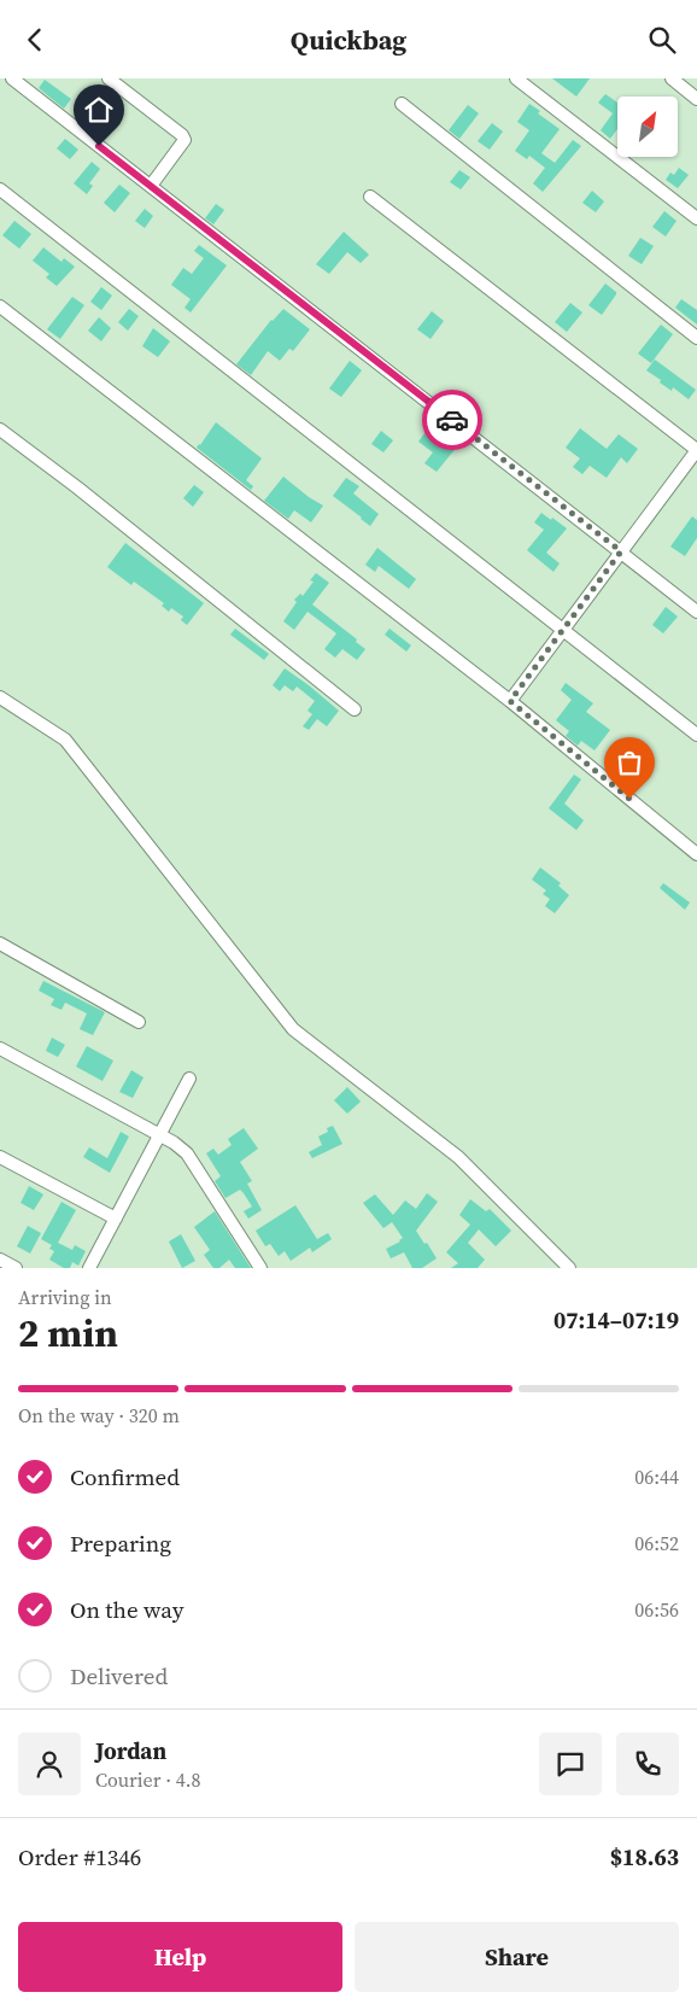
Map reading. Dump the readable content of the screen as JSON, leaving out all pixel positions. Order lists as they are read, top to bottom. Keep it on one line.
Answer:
{"north":"top right","page":{"header":"Quickbag","heading":["2 min","Arriving in","07:14–07:19"],"panel":["Jordan","Courier · 4.8","Order #1346","$18.63"],"bar":"On the way · 320 m","list":[["Confirmed","06:44"],["Preparing","06:52"],["On the way","06:56"],"Delivered"],"buttons":["Help","Share"]}}
